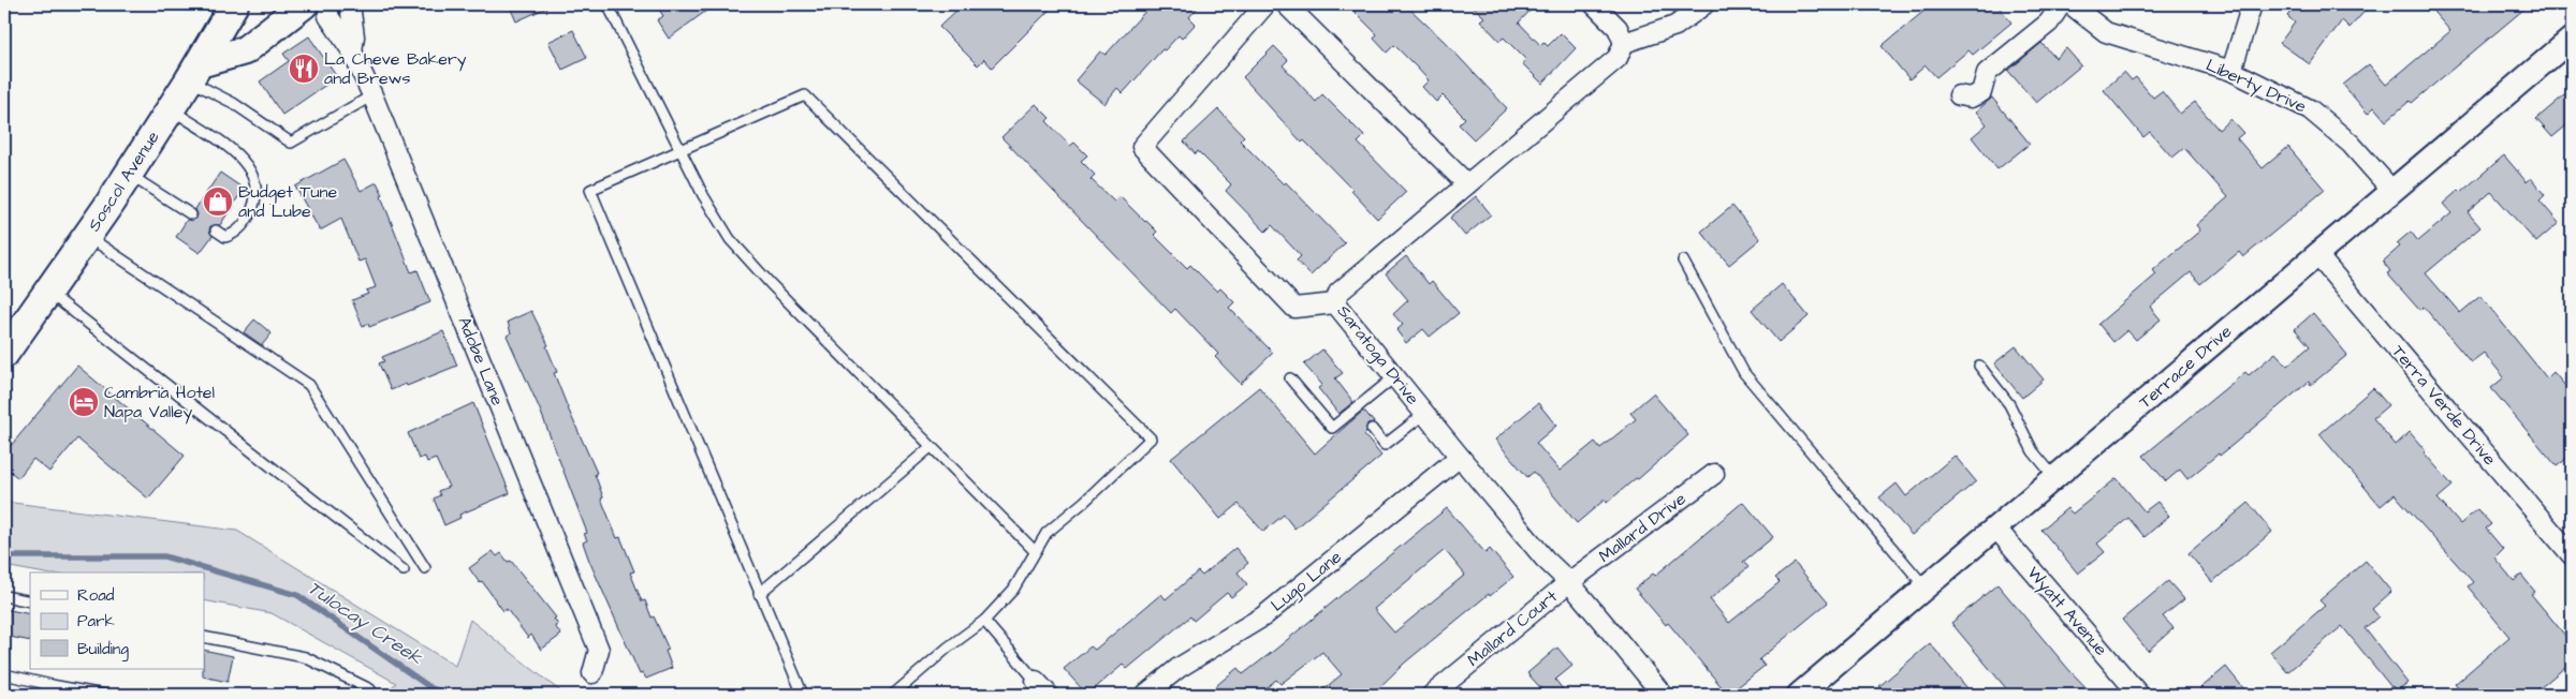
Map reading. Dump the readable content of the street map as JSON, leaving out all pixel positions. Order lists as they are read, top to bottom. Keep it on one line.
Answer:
{"streets":{"main road":["Soscol Avenue"],"street":["Liberty Drive","Saratoga Drive","Adobe Lane","Terrace Drive","Terra Verde Drive","Mallard Drive","Lugo Lane","Wyatt Avenue","Mallard Court"]},"crossings":[["Liberty Drive","Terrace Drive"],["Saratoga Drive","Mallard Drive"],["Saratoga Drive","Lugo Lane"],["Saratoga Drive","Mallard Court"],["Terrace Drive","Terra Verde Drive"],["Terrace Drive","Wyatt Avenue"],["Mallard Drive","Mallard Court"]],"water":["Tulocay Creek"],"places":{"restaurant":["La Cheve Bakery and Brews"],"shop":["Budget Tune and Lube"],"hotel":["Cambria Hotel Napa Valley"]},"legend":["Road","Park","Building"]}
